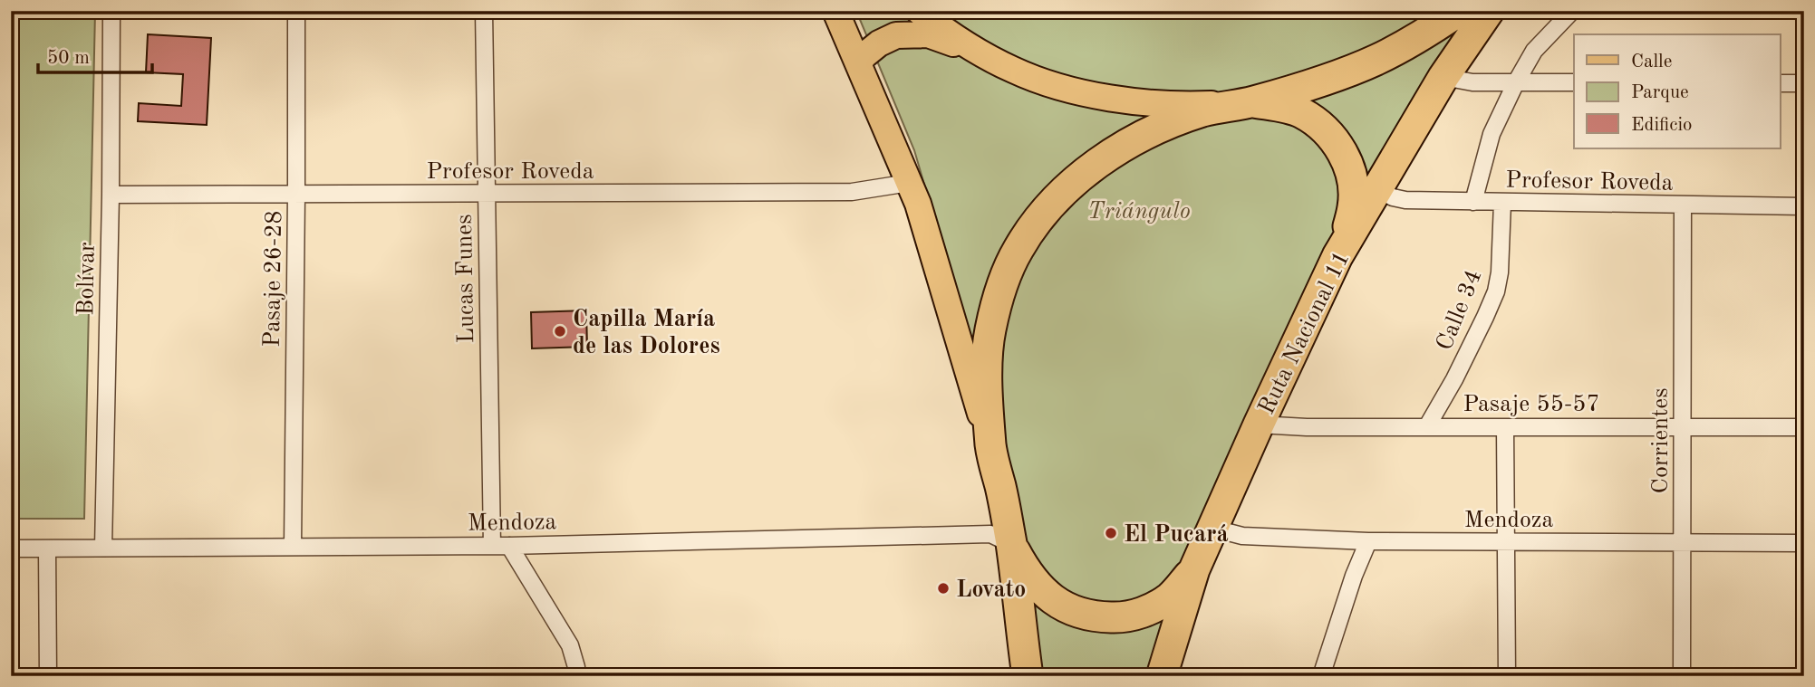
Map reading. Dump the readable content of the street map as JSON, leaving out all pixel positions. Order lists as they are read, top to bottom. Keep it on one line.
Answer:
{"streets":{"highway":["Ruta Nacional 11"],"street":["Profesor Roveda","Bolívar","Pasaje 26-28","Lucas Funes","Calle 34","Pasaje 55-57","Corrientes","Mendoza"]},"crossings":[["Profesor Roveda","Bolívar"],["Profesor Roveda","Pasaje 26-28"],["Profesor Roveda","Lucas Funes"],["Profesor Roveda","Calle 34"],["Profesor Roveda","Ruta Nacional 11"],["Profesor Roveda","Corrientes"],["Bolívar","Mendoza"],["Pasaje 26-28","Mendoza"],["Lucas Funes","Mendoza"],["Calle 34","Pasaje 55-57"],["Ruta Nacional 11","Pasaje 55-57"],["Ruta Nacional 11","Mendoza"],["Pasaje 55-57","Corrientes"],["Corrientes","Mendoza"]],"parks":["Triángulo"],"places":["Capilla María de las Dolores","El Pucará","Lovato"],"legend":["Calle","Parque","Edificio"],"scale_bar":"50 m"}
